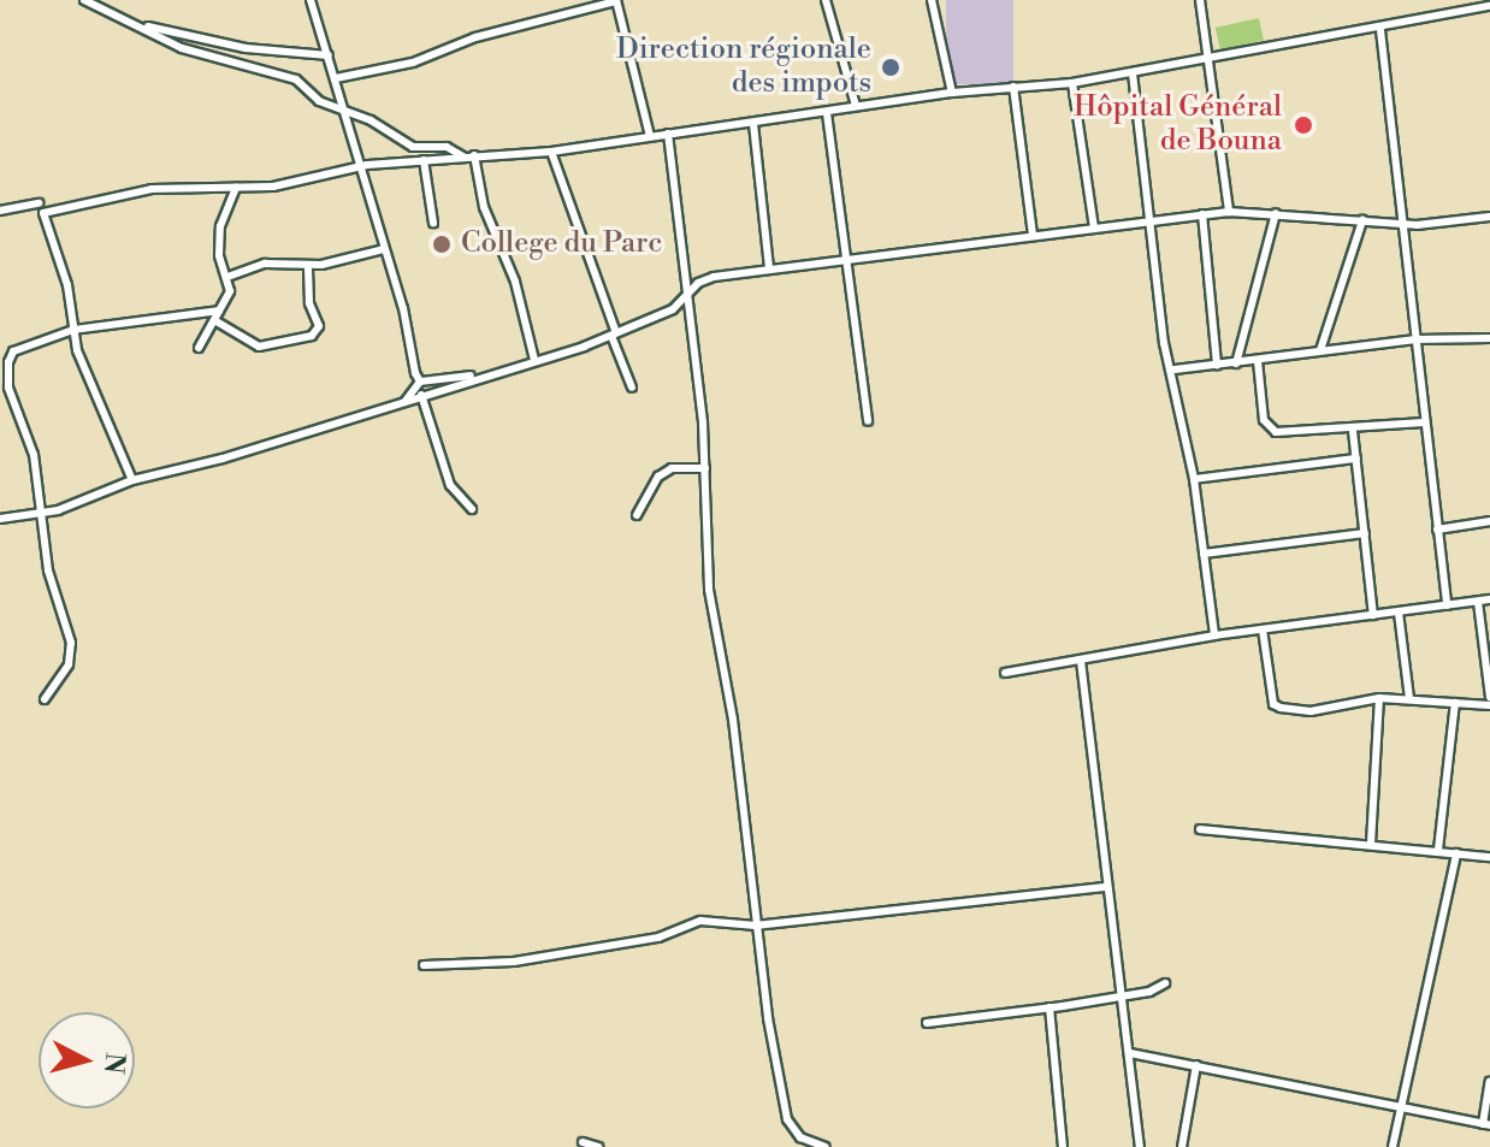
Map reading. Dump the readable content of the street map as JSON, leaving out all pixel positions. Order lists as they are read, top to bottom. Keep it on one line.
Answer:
{"places":["Direction régionale des impots","Hôpital Général de Bouna","College du Parc"],"north":"right"}
